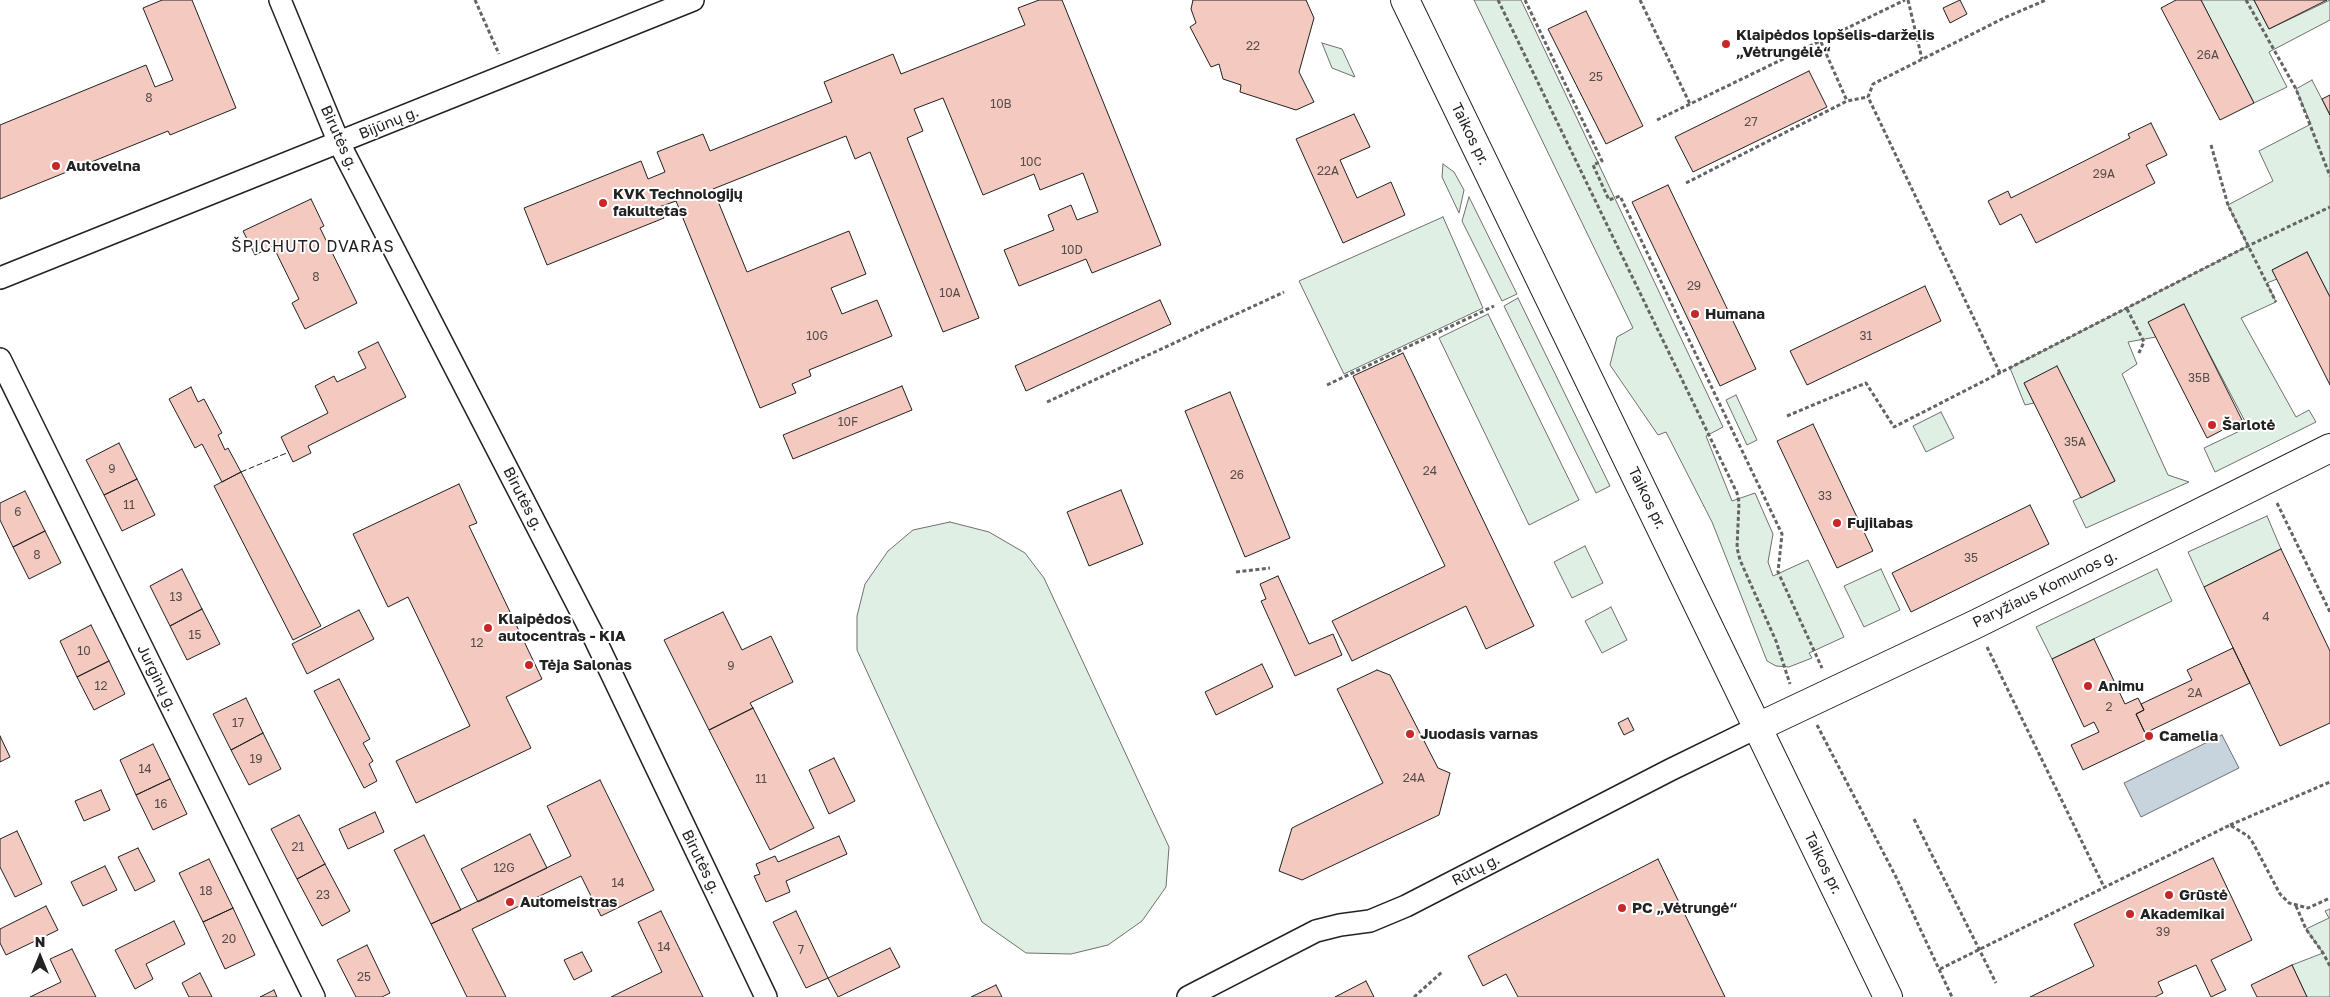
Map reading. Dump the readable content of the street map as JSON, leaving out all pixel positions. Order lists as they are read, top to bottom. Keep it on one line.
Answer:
{"streets":{"main road":["Taikos pr.","Paryžiaus Komunos g."],"street":["Bijūnų g.","Birutės g.","Jurginų g.","Rūtų g."]},"crossings":[["Bijūnų g.","Birutės g."],["Taikos pr.","Paryžiaus Komunos g."],["Taikos pr.","Rūtų g."],["Paryžiaus Komunos g.","Rūtų g."]],"districts":["ŠPICHUTO DVARAS"],"places":["Klaipėdos lopšelis-darželis „Vėtrungėlė“","Autovelna","KVK Technologijų fakultetas","Humana","Šarlotė","Fujilabas","Klaipėdos autocentras - KIA","Tėja Salonas","Animu","Juodasis varnas","Camelia","Grūstė","Automeistras","PC „Vėtrungė“","Akademikai"],"house_numbers":["22","26A","25","8","10B","27","10C","22A","29A","10D","8","29","10A","10G","31","35B","10F","35A","9","24","26","33","11","6","8","35","13","4","15","12","10","9","12","2A","2","17","19","14","24A","11","16","21","12G","14","18","23","39","20","14","7","25"],"north":"top"}
